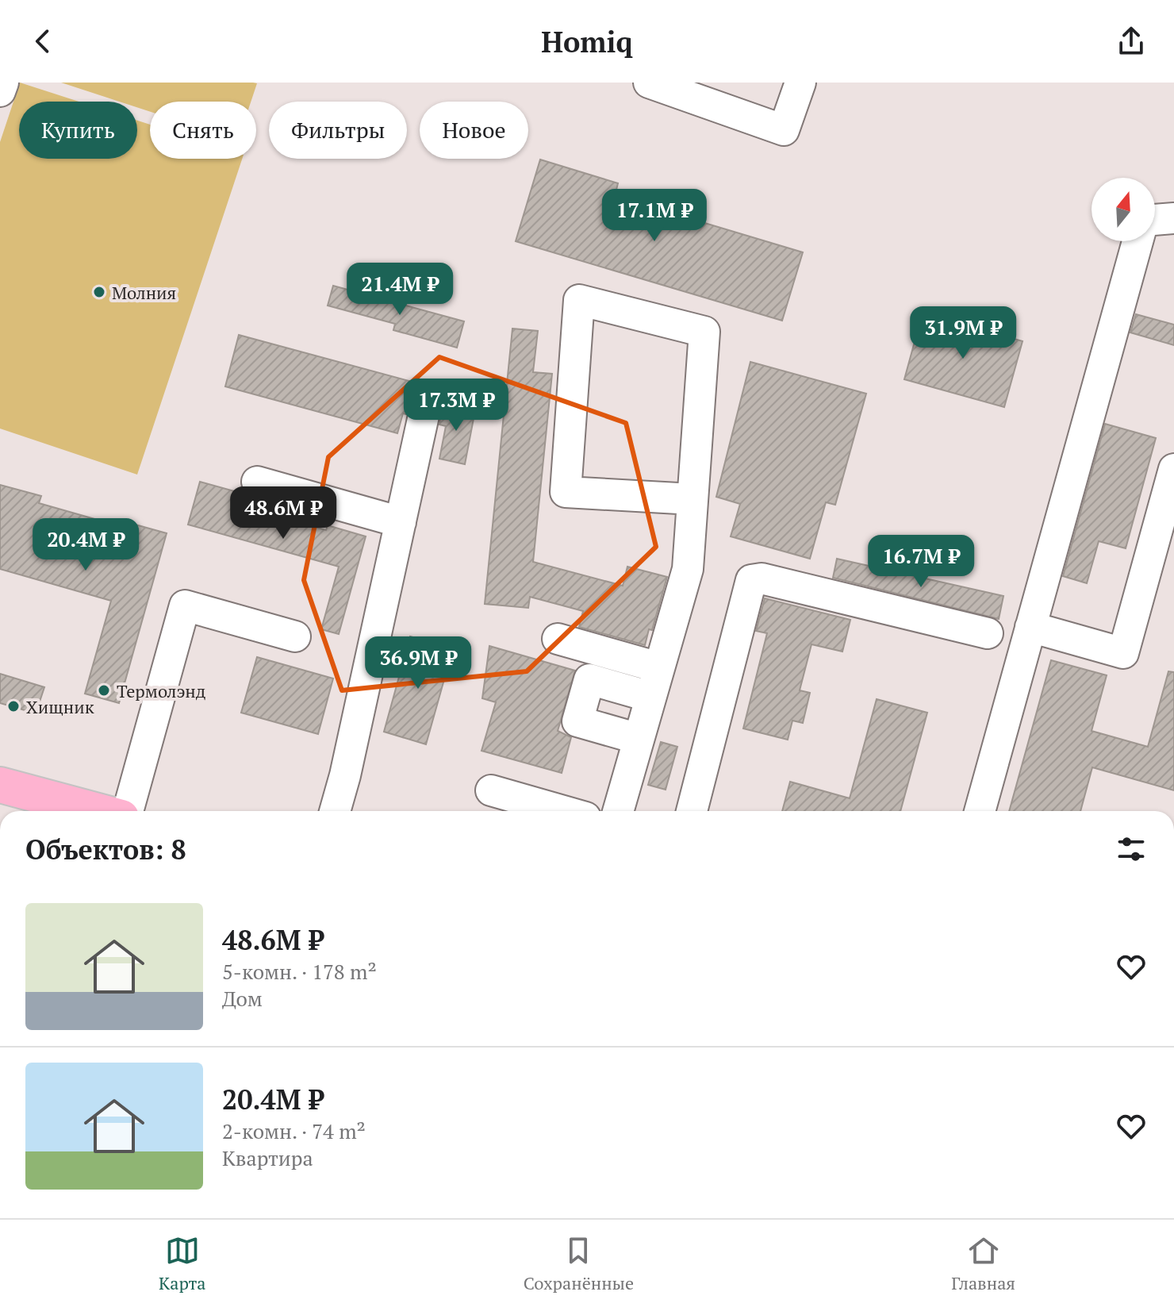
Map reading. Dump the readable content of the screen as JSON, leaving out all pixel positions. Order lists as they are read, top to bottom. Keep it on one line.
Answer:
{"places":["Молния","Термолэнд","Хищник"],"north":"top","page":{"header":"Homiq","chip":["Купить","Снять","Фильтры","Новое"],"price":["17.1M ₽","21.4M ₽","31.9M ₽","17.3M ₽","48.6M ₽","20.4M ₽","16.7M ₽","36.9M ₽"],"heading":"Объектов: 8","list":[{"name":"48.6M ₽","note":"5-комн. · 178 m² · Дом"},{"name":"20.4M ₽","note":"2-комн. · 74 m² · Квартира"}],"tabs":["Карта","Сохранённые","Главная"]}}
